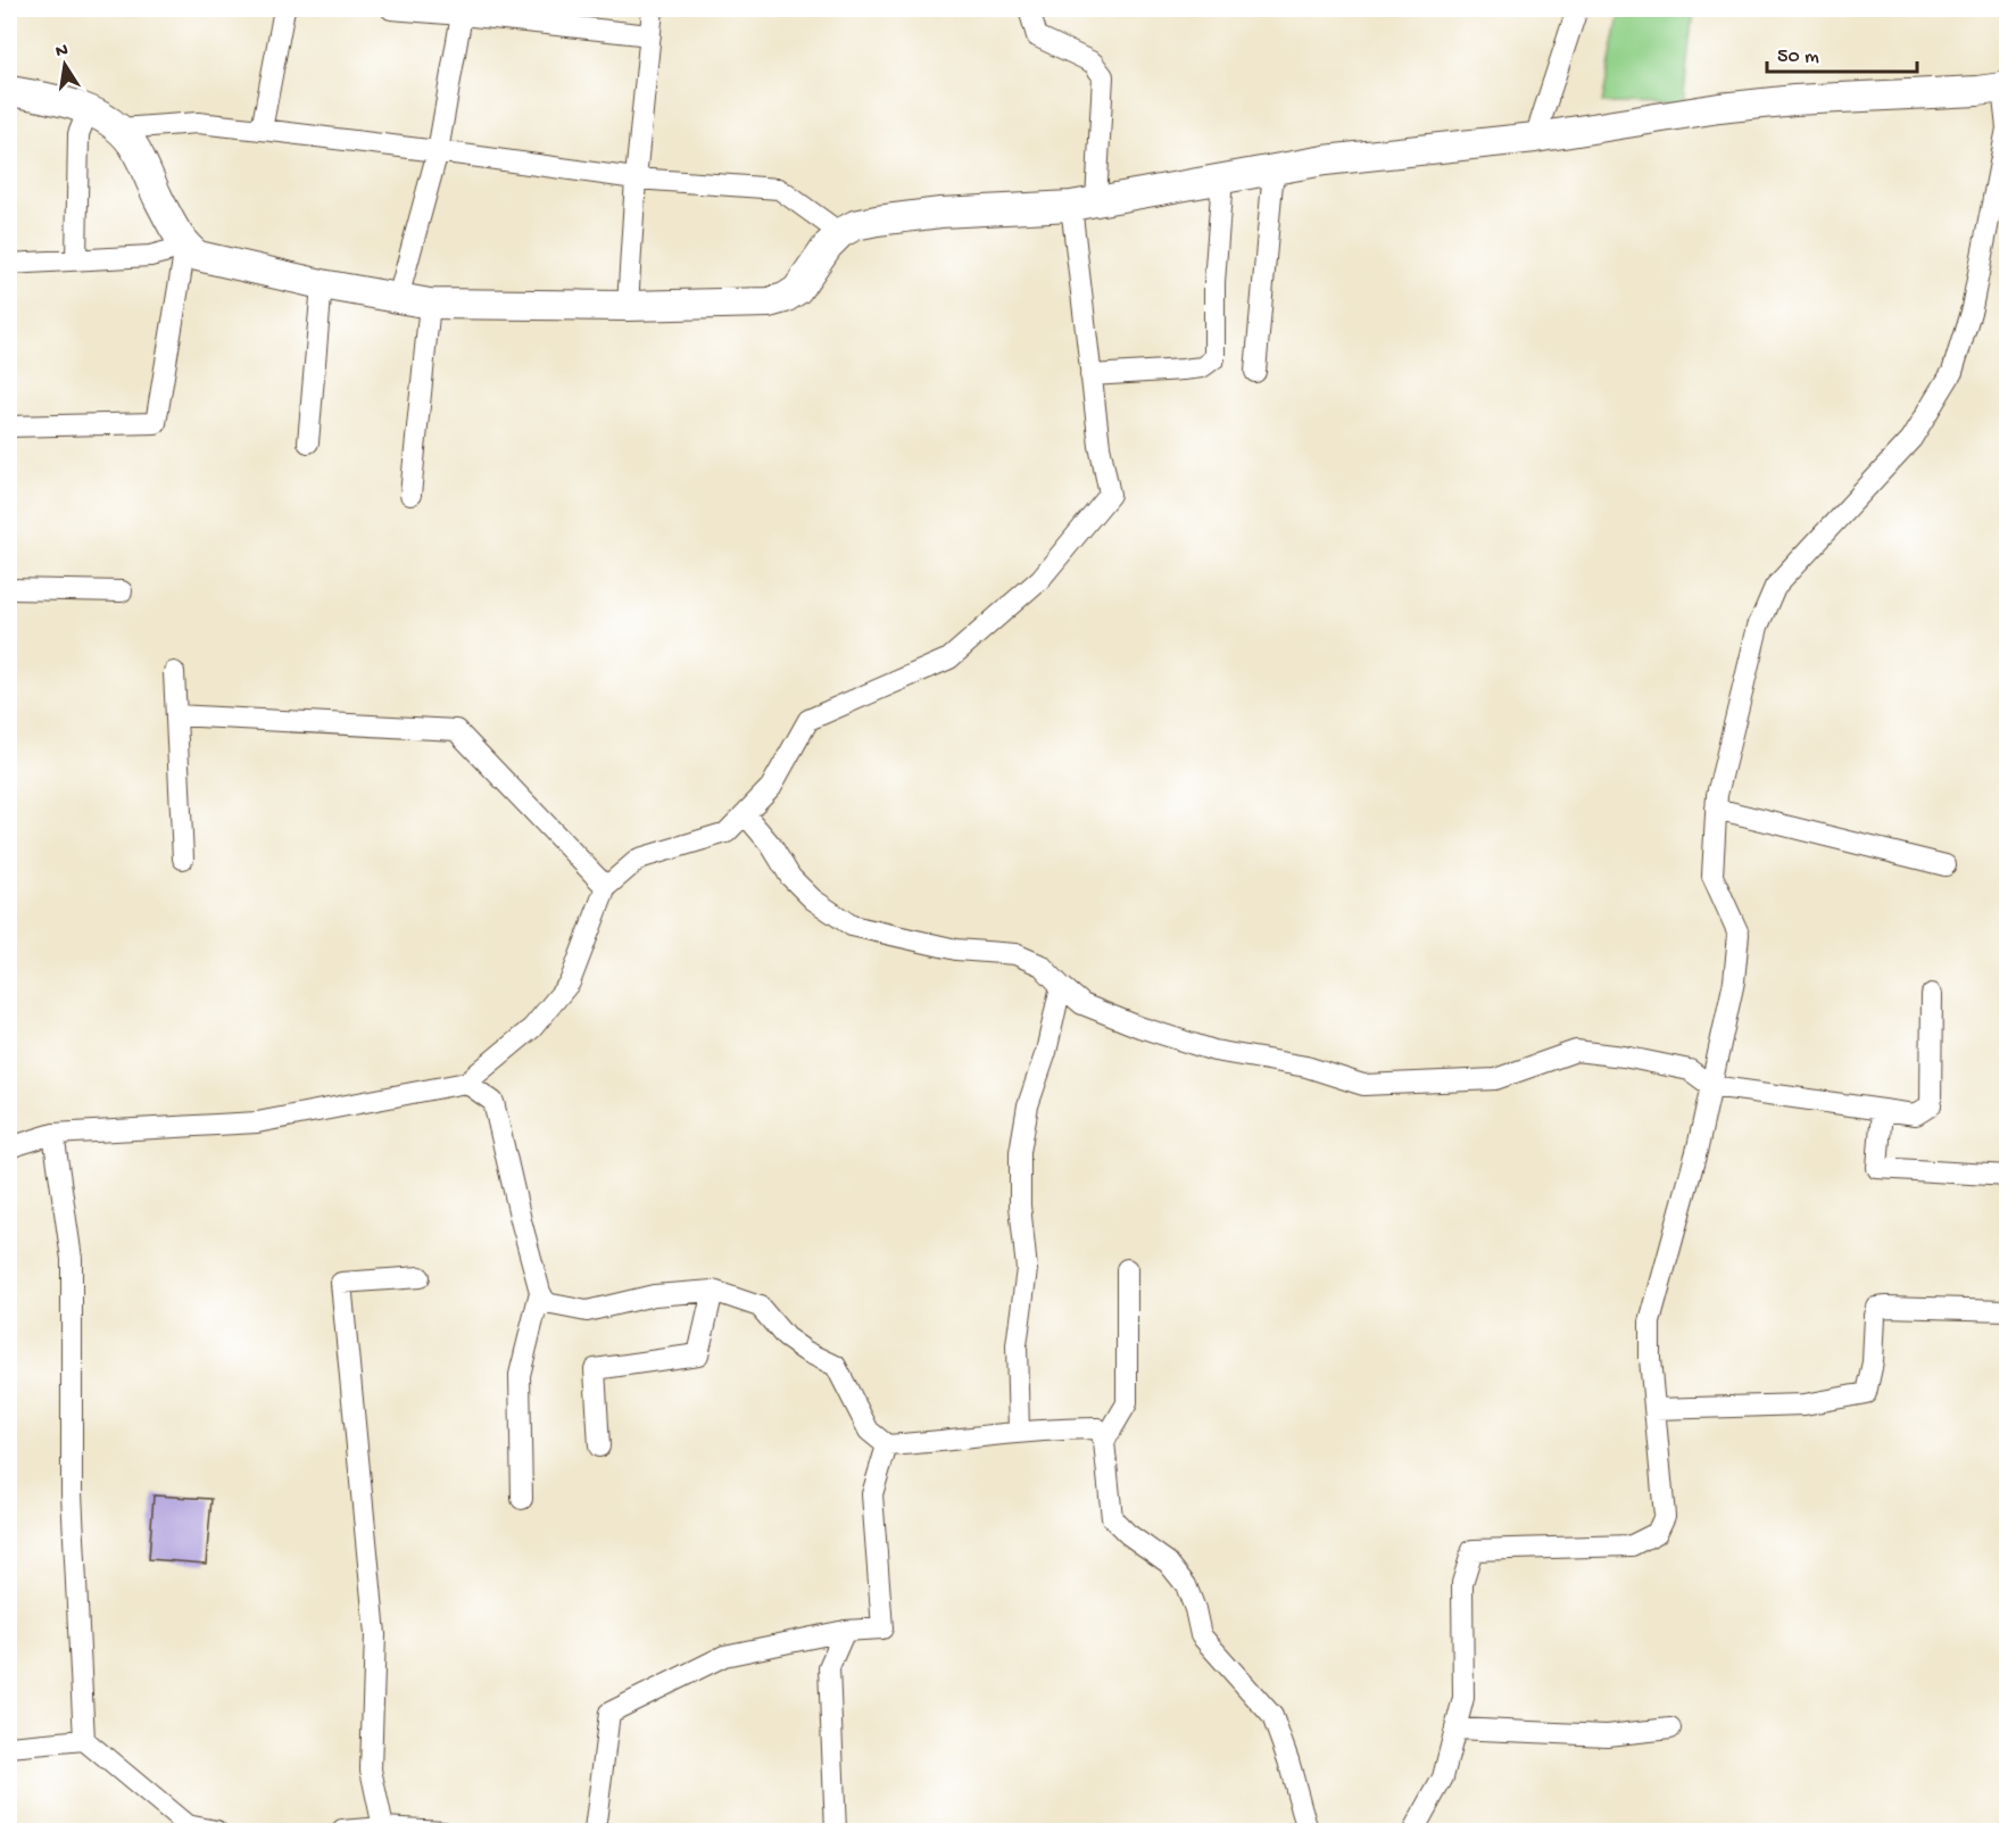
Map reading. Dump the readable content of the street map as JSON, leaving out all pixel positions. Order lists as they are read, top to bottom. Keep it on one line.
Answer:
{"scale_bar":"50 m","north":"top"}
